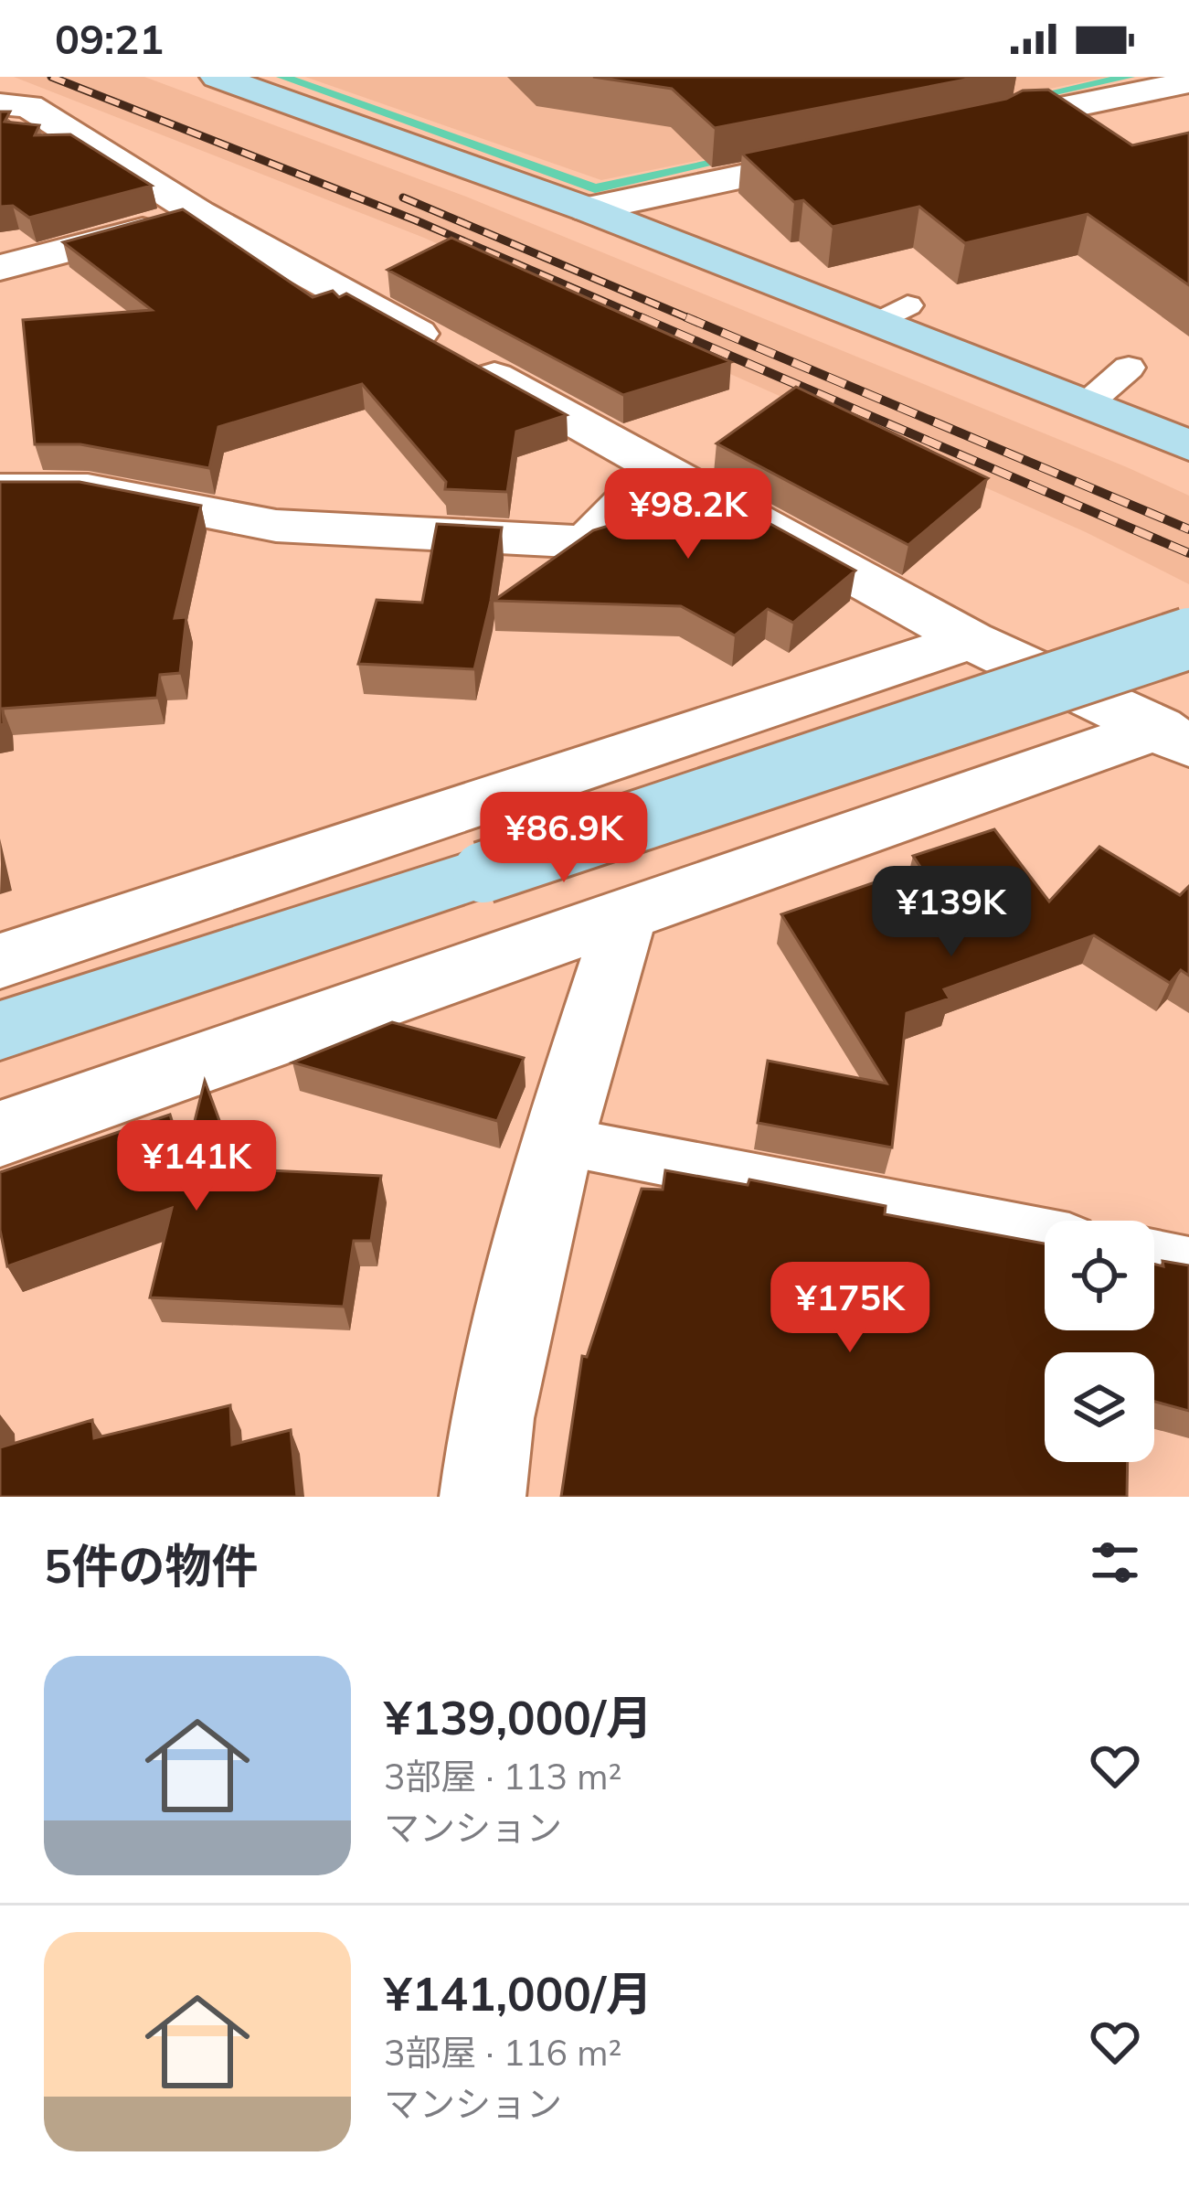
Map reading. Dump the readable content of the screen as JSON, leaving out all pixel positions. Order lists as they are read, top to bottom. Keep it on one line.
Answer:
{"page":{"status":"09:21","price":["¥98.2K","¥86.9K","¥139K","¥141K","¥175K"],"heading":"5件の物件","list":[{"name":"¥139,000/月","note":"3部屋 · 113 m² · マンション"},{"name":"¥141,000/月","note":"3部屋 · 116 m² · マンション"}]}}
